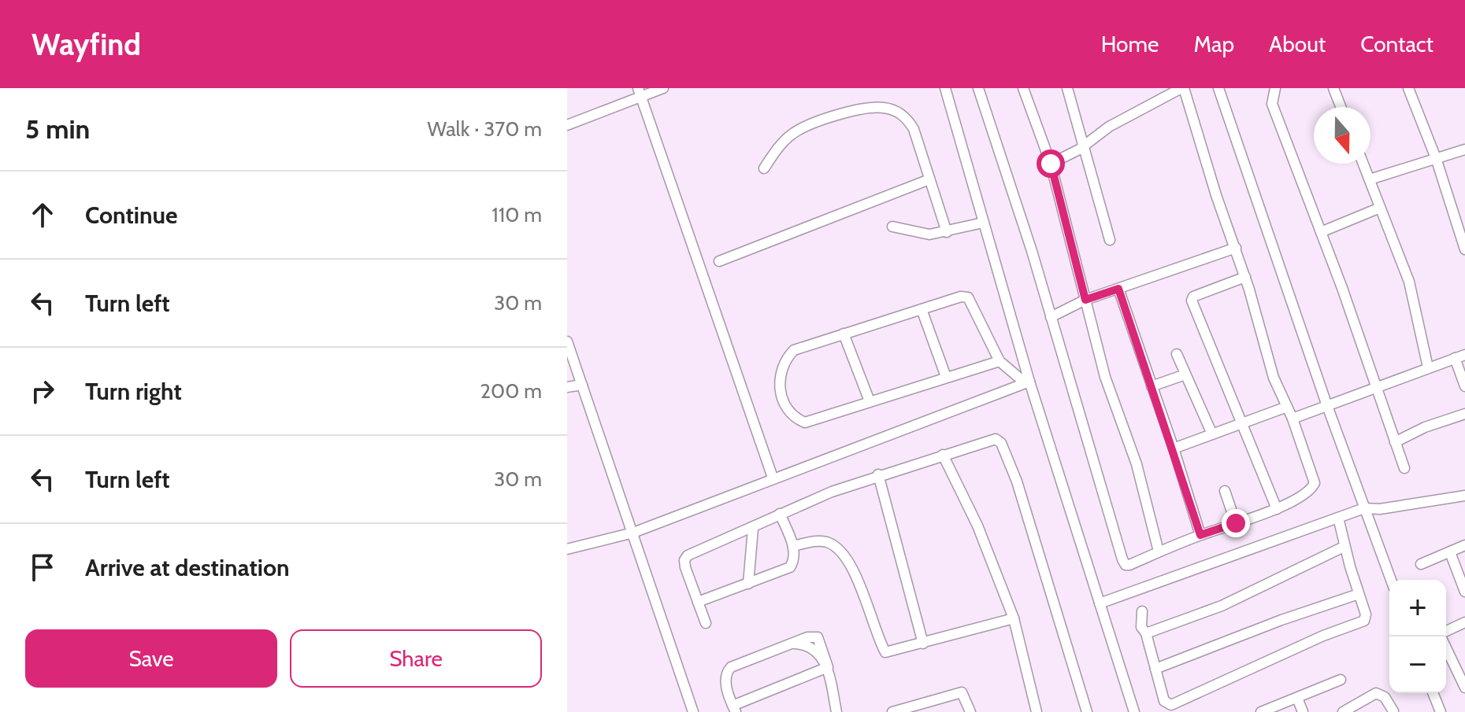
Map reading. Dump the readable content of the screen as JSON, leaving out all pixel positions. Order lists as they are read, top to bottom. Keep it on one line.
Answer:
{"north":"bottom","page":{"header":"Wayfind","nav":["Home","Map","About","Contact"],"heading":["5 min","Walk · 370 m"],"list":[["Continue","110 m"],["Turn left","30 m"],["Turn right","200 m"],["Turn left","30 m"],"Arrive at destination"],"map_buttons":["+","−"],"buttons":["Save","Share"]}}
